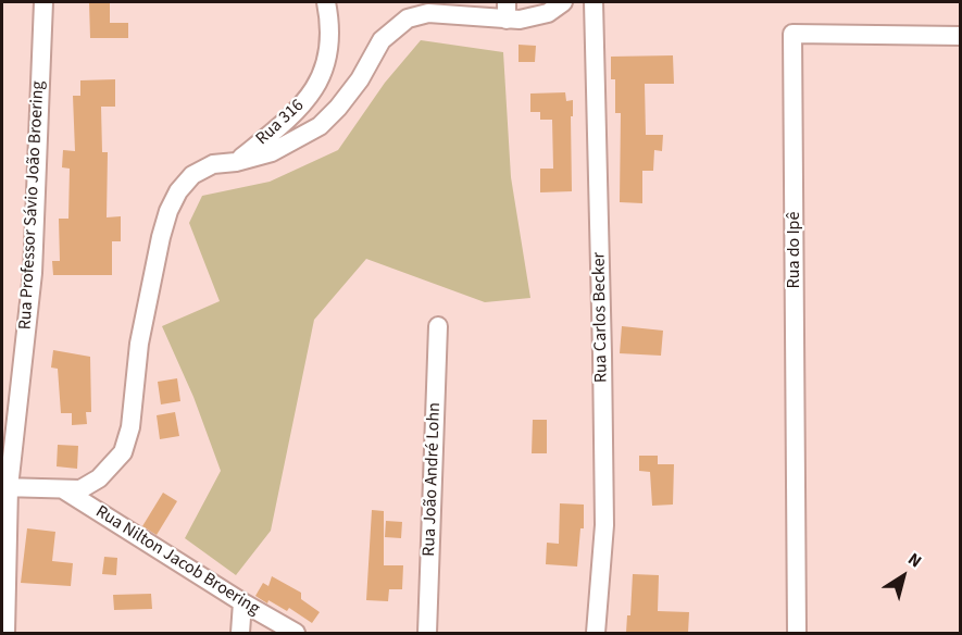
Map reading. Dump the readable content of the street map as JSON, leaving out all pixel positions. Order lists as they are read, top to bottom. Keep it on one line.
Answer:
{"streets":{"street":["Rua 316","Rua Professor Sávio João Broering","Rua do Ipê","Rua Carlos Becker","Rua João André Lohn","Rua Nilton Jacob Broering"]},"north":"top right"}
